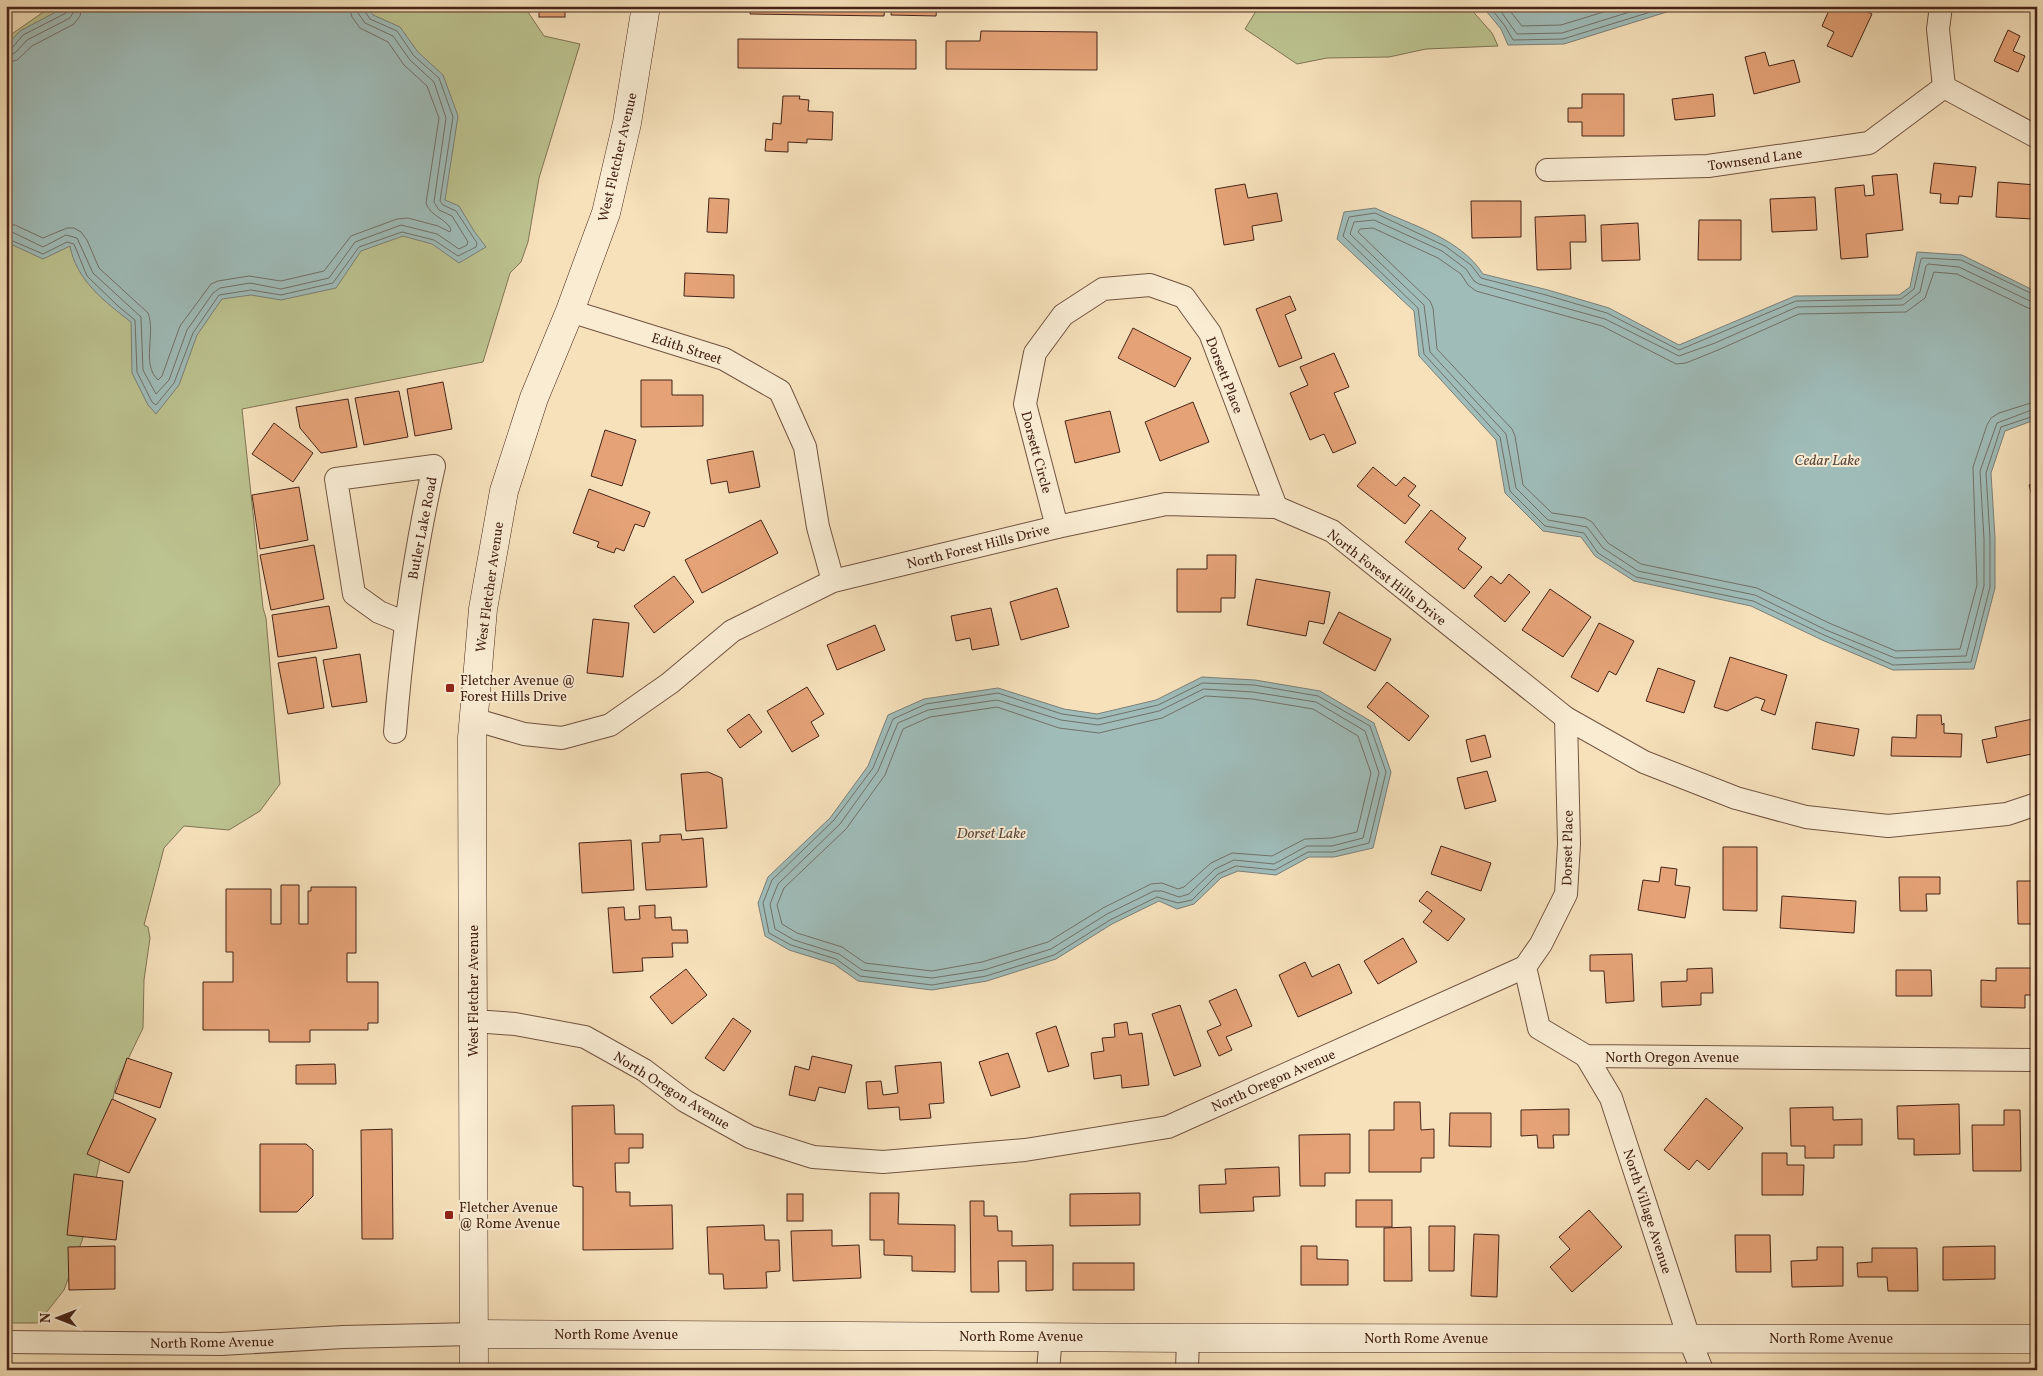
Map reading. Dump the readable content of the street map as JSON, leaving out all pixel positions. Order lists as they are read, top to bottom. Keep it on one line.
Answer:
{"streets":{"street":["West Fletcher Avenue","Townsend Lane","Edith Street","Dorsett Place","Dorsett Circle","Butler Lake Road","North Forest Hills Drive","Dorset Place","North Oregon Avenue","North Village Avenue","North Rome Avenue"]},"crossings":[["West Fletcher Avenue","Edith Street"],["West Fletcher Avenue","North Forest Hills Drive"],["West Fletcher Avenue","North Oregon Avenue"],["West Fletcher Avenue","North Rome Avenue"],["Edith Street","North Forest Hills Drive"],["Dorsett Place","Dorsett Circle"],["Dorsett Place","North Forest Hills Drive"],["Dorsett Circle","North Forest Hills Drive"],["North Forest Hills Drive","Dorset Place"],["Dorset Place","North Oregon Avenue"],["North Oregon Avenue","North Village Avenue"],["North Village Avenue","North Rome Avenue"]],"water":["Cedar Lake","Dorset Lake"],"places":{"transit":["Fletcher Avenue @ Forest Hills Drive","Fletcher Avenue @ Rome Avenue"]},"north":"left"}
